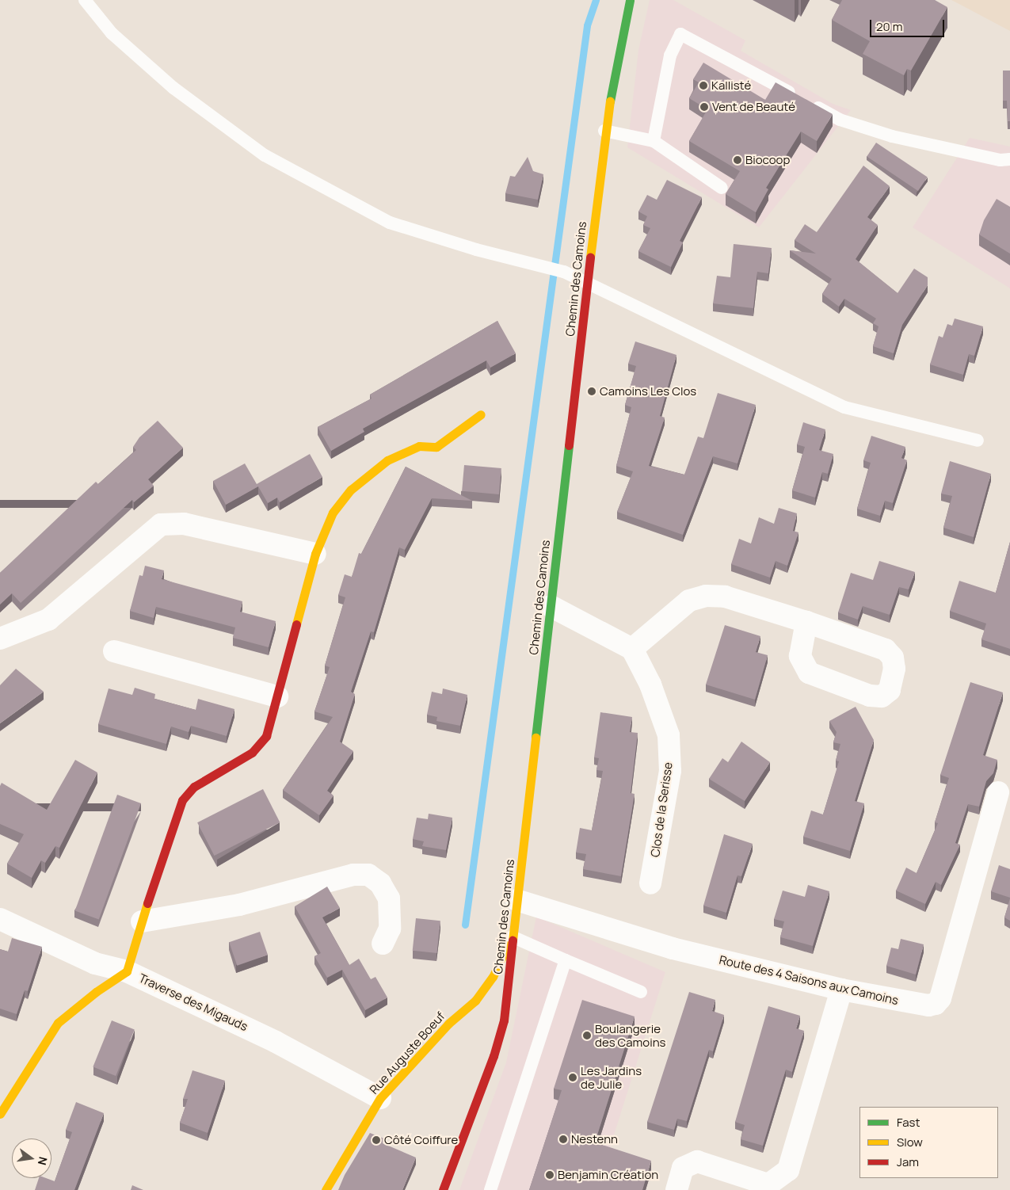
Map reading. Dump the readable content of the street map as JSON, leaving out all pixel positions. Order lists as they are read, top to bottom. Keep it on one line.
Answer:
{"streets":{"street":["Chemin des Camoins","Clos de la Serisse","Route des 4 Saisons aux Camoins","Traverse des Migauds","Rue Auguste Boeuf"]},"crossings":[["Chemin des Camoins","Route des 4 Saisons aux Camoins"],["Chemin des Camoins","Rue Auguste Boeuf"],["Traverse des Migauds","Rue Auguste Boeuf"]],"places":["Kallisté","Vent de Beauté","Biocoop","Camoins Les Clos","Boulangerie des Camoins","Les Jardins de Julie","Nestenn","Côté Coiffure","Benjamin Création"],"legend":["Fast","Slow","Jam"],"scale_bar":"20 m","north":"right"}
